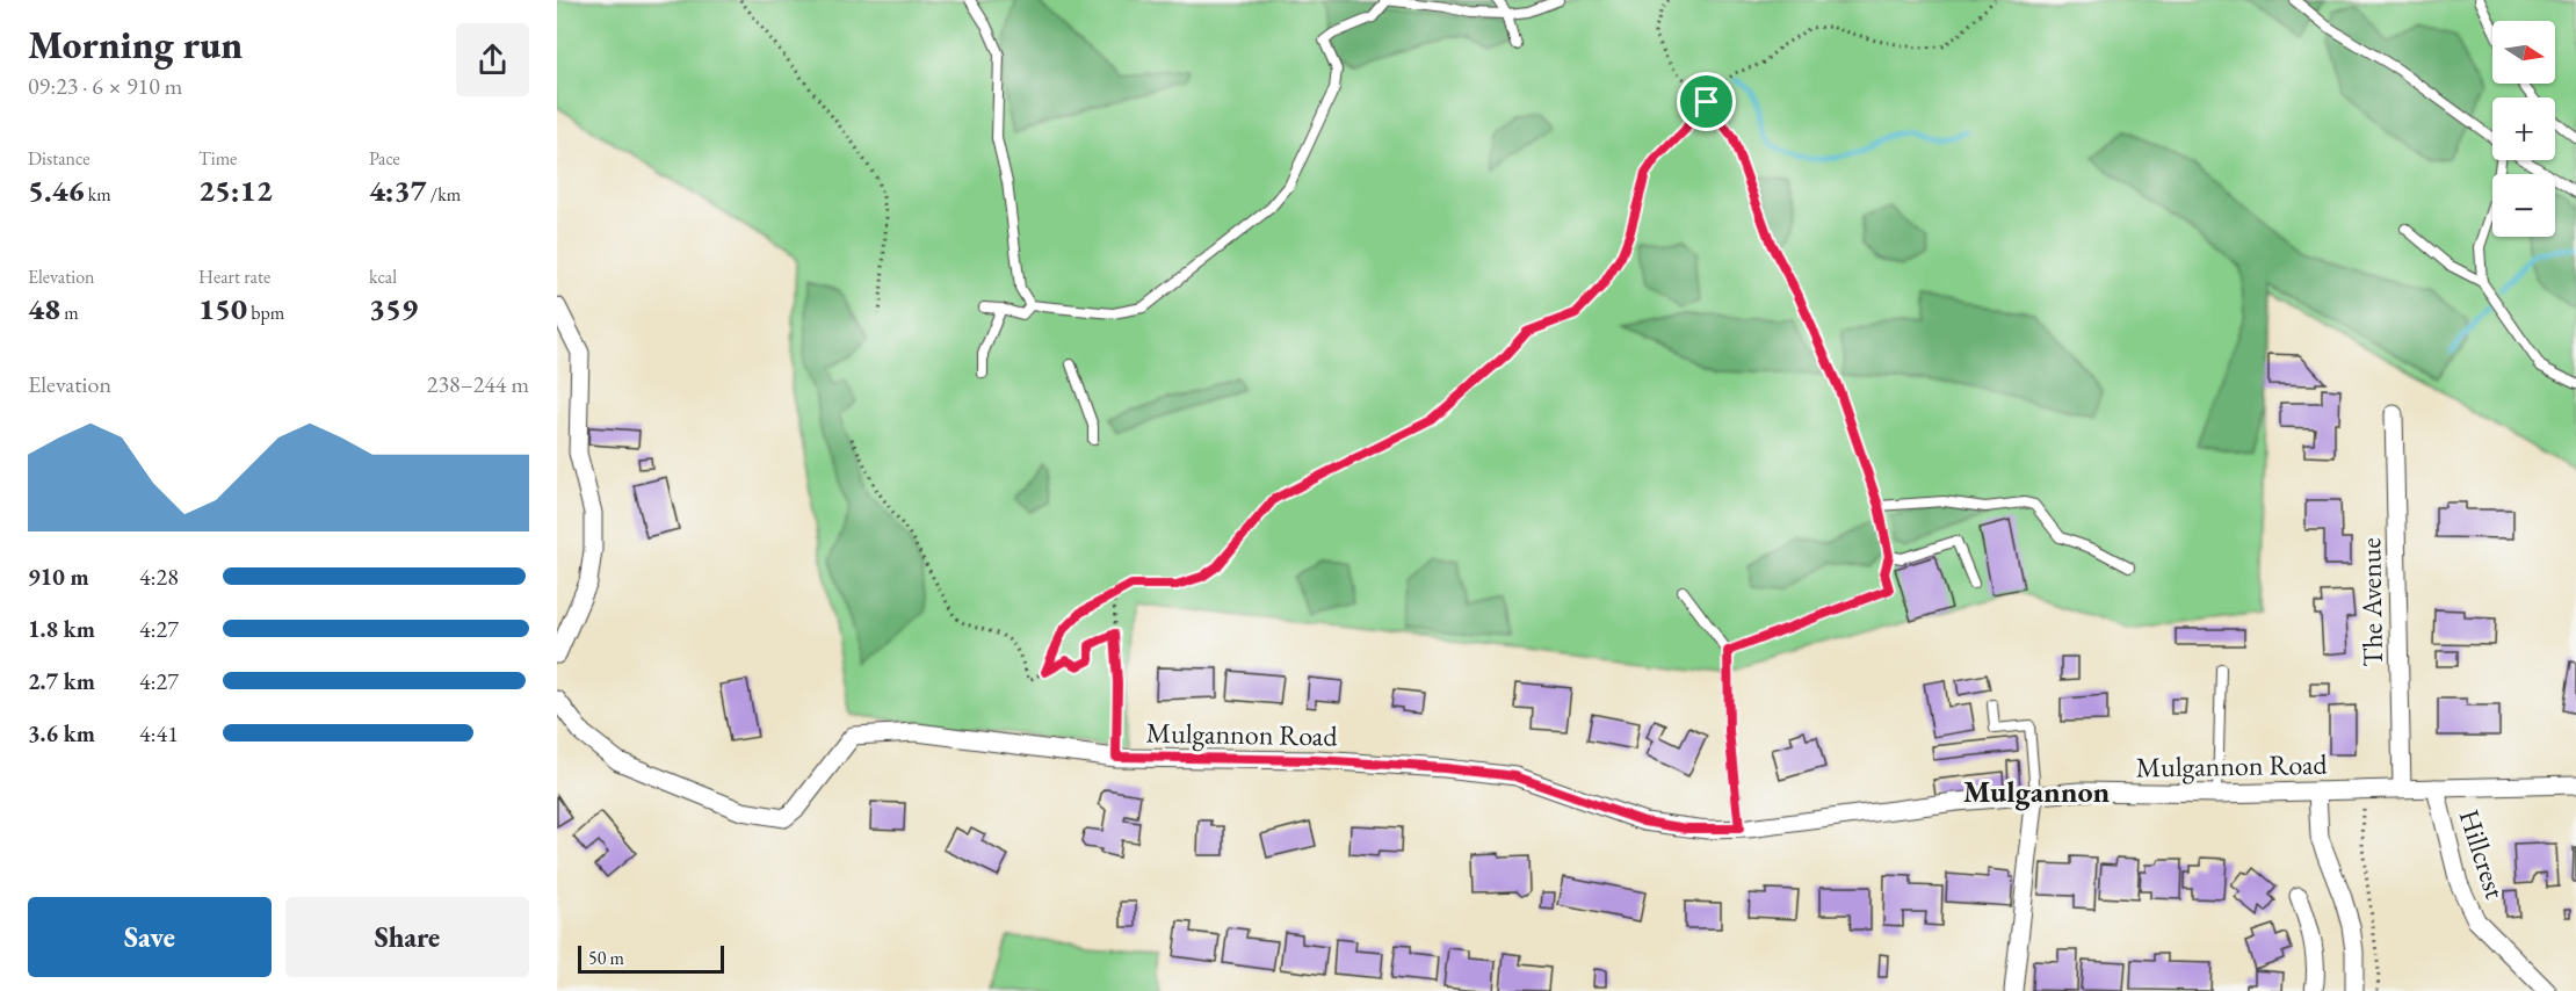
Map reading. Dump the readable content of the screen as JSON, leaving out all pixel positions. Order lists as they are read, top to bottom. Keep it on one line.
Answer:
{"streets":{"street":["The Avenue","Mulgannon Road","Hillcrest"]},"crossings":[["The Avenue","Mulgannon Road"],["Mulgannon Road","Hillcrest"]],"districts":["Mulgannon"],"scale_bar":"50 m","north":"right","page":{"heading":["Morning run","09:23 · 6 × 910 m"],"map_buttons":["+","−"],"stats":[["Distance","5.46 km"],["Time","25:12"],["Pace","4:37 /km"],["Elevation","48 m"],["Heart rate","150 bpm"],["kcal","359"]],"chart":["Elevation","238–244 m"],"list":[{"name":"910 m","note":"4:28"},{"name":"1.8 km","note":"4:27"},{"name":"2.7 km","note":"4:27"},{"name":"3.6 km","note":"4:41"}],"buttons":["Save","Share"],"scale":"50 m"}}
